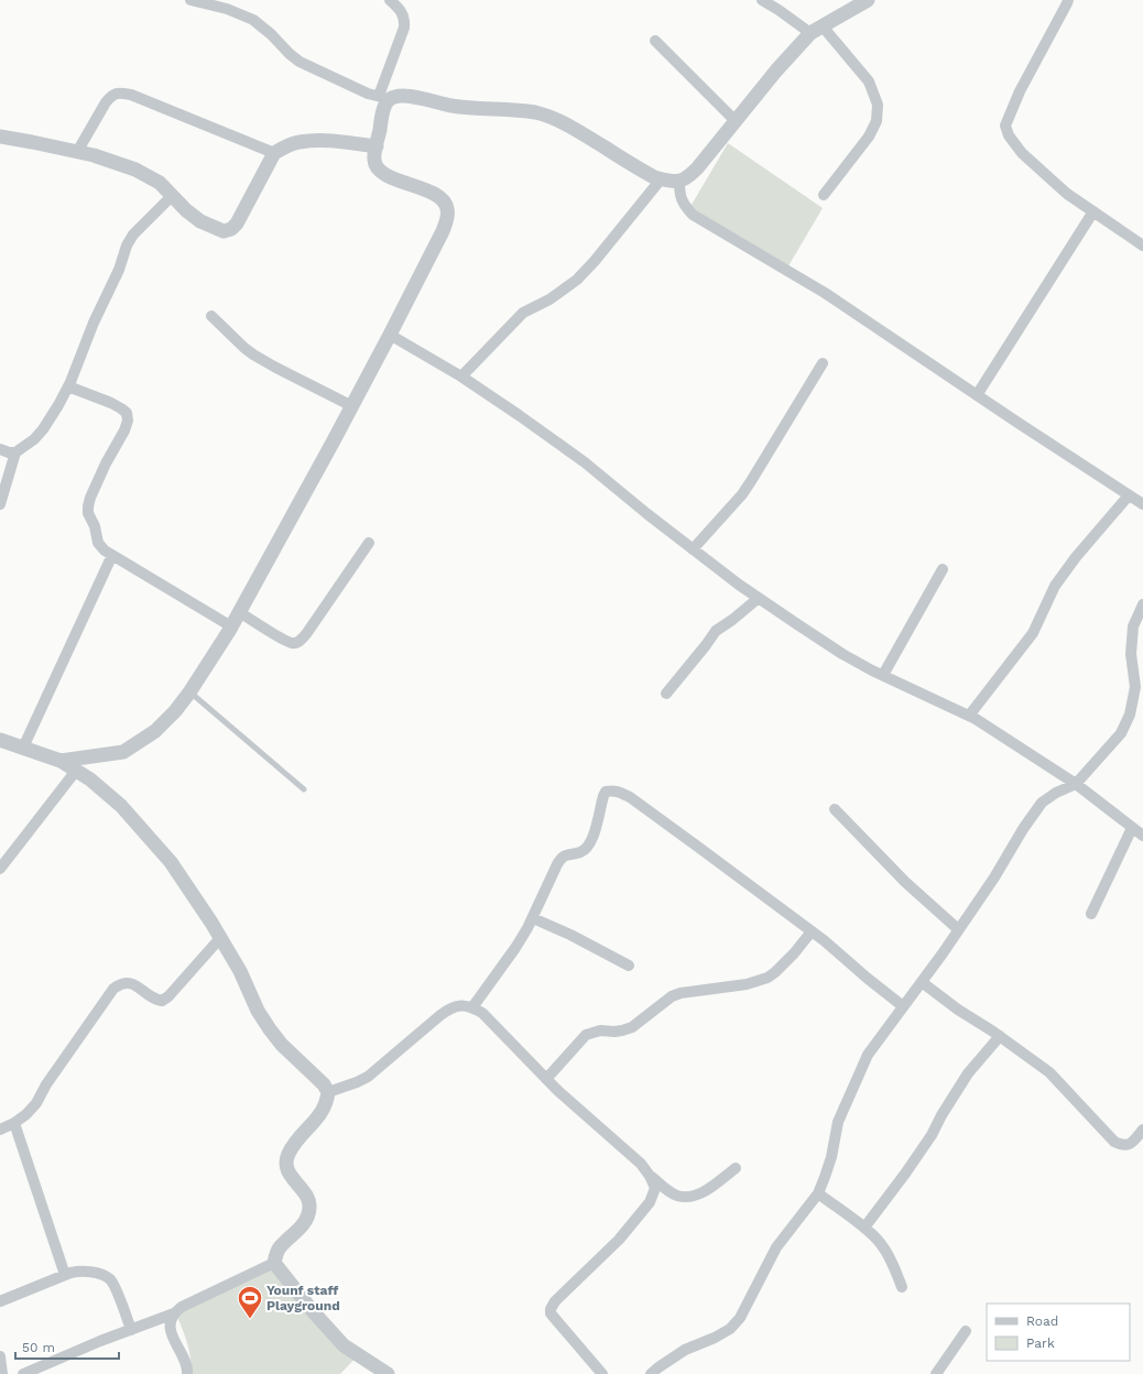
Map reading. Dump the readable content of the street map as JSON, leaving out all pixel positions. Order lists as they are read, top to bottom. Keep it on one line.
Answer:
{"places":{"sports":["Younf staff Playground"]},"legend":["Road","Park"],"scale_bar":"50 m"}
